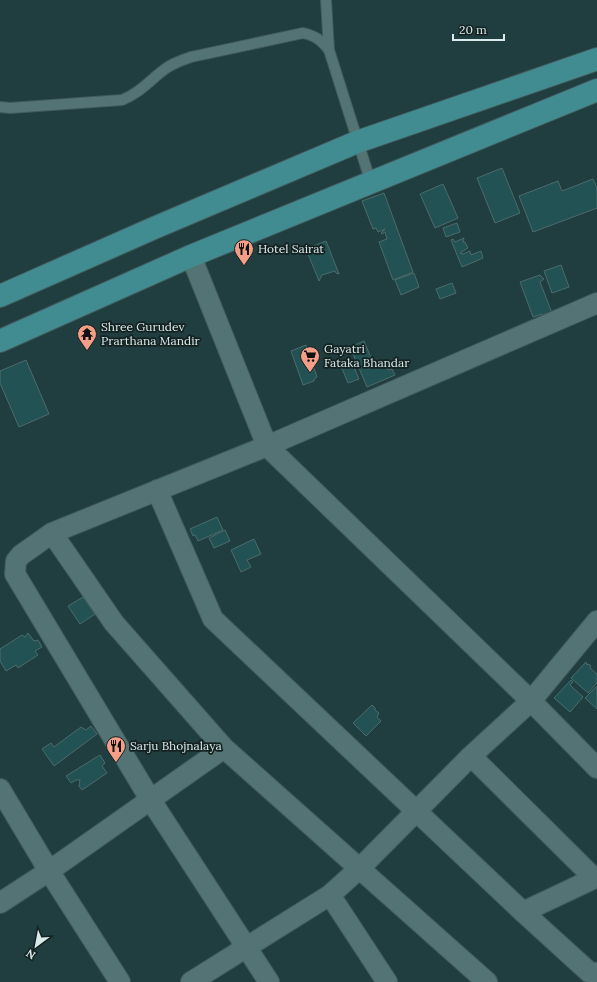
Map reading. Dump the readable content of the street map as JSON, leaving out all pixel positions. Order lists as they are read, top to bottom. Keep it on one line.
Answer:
{"places":{"restaurant":["Hotel Sairat","Sarju Bhojnalaya"],"temple":["Shree Gurudev Prarthana Mandir"],"supermarket":["Gayatri Fataka Bhandar"]},"scale_bar":"20 m","north":"bottom left"}
